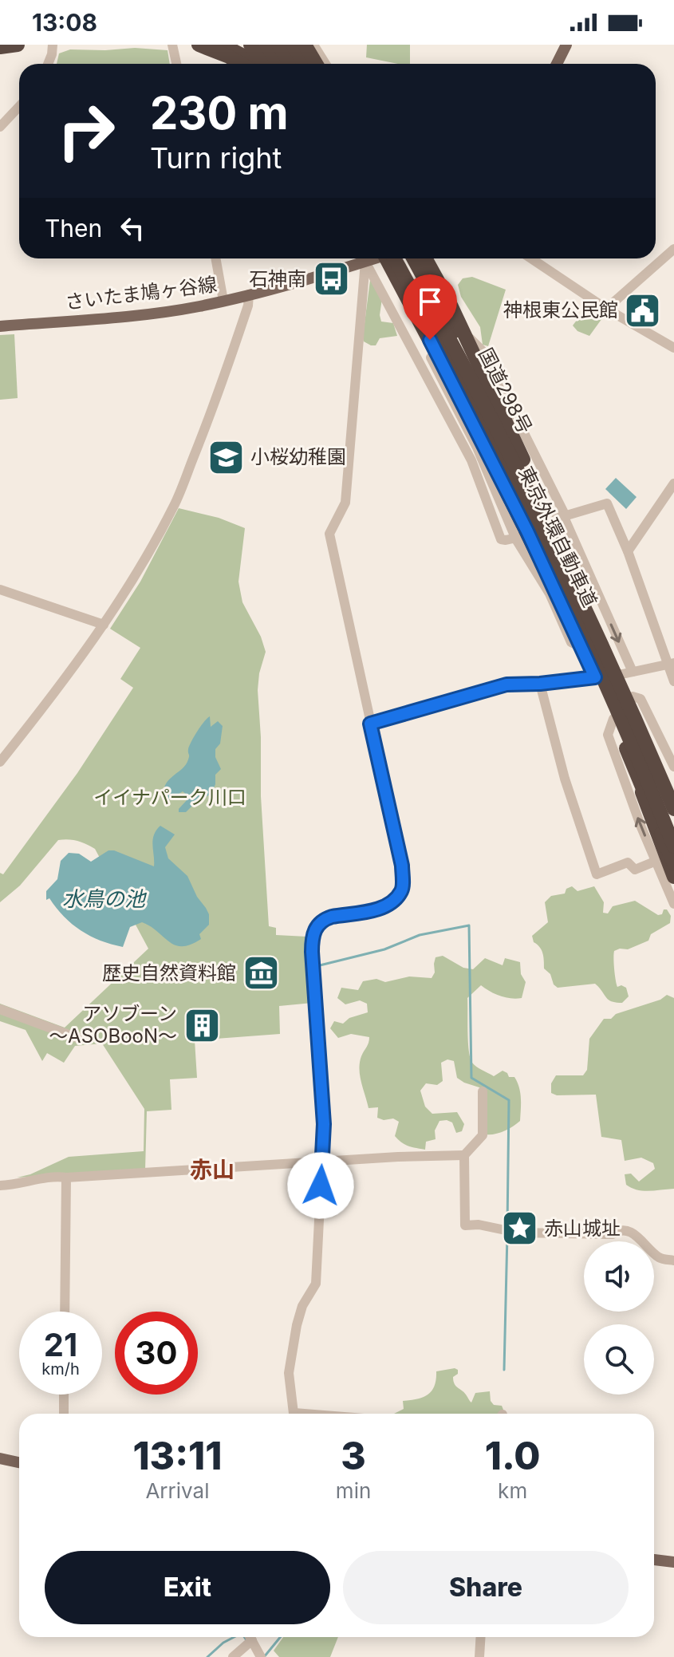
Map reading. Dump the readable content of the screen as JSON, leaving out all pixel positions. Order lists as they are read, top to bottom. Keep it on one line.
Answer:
{"streets":{"highway":["国道298号","東京外環自動車道"],"main road":["さいたま鳩ヶ谷線"]},"districts":["赤山"],"water":["水鳥の池"],"parks":["イイナパーク川口"],"places":{"bus stop":["石神南"],"public building":["神根東公民館"],"school or university":["小桜幼稚園"],"museum":["歴史自然資料館"],"building":["アソブーン ～ASOBooN～"],"place":["赤山城址"]},"page":{"status":"13:08","turn":["230 m","Turn right"],"then":"Then","speed":"21 km/h","limit":"30","eta":["13:11","Arrival","3","min","1.0","km"],"buttons":["Exit","Share"]}}
